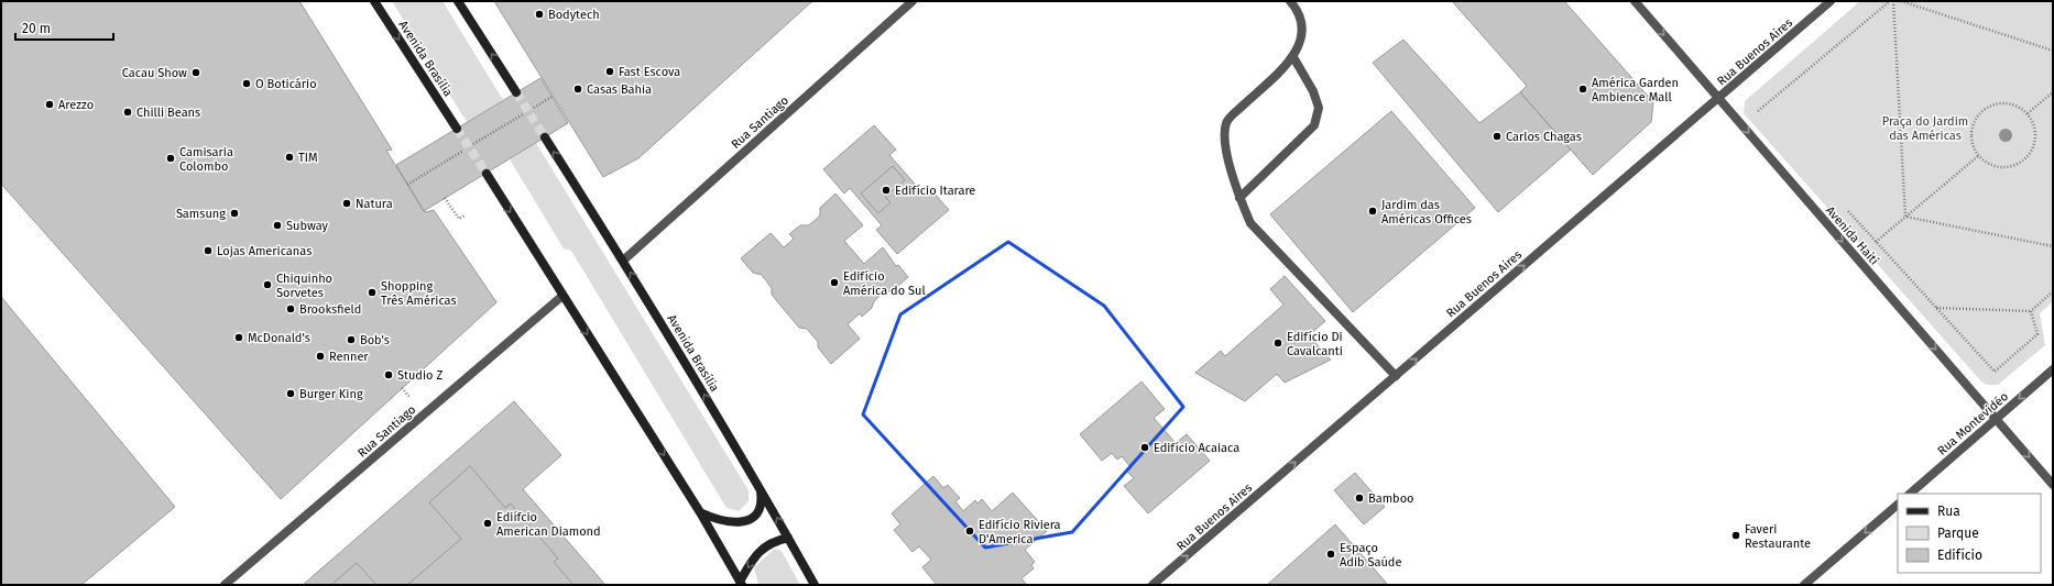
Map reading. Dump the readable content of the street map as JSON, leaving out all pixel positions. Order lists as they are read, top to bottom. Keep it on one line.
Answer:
{"streets":{"street":["Rua Buenos Aires","Avenida Brasília","Rua Santiago","Avenida Haiti","Rua Montevidéo"]},"crossings":[["Rua Buenos Aires","Avenida Haiti"],["Avenida Brasília","Rua Santiago"],["Avenida Haiti","Rua Montevidéo"]],"one_way":["Rua Buenos Aires","Avenida Haiti","Rua Montevidéo"],"parks":["Praça do Jardim das Américas"],"places":["Bodytech","Fast Escova","Cacau Show","O Boticário","Casas Bahia","América Garden Ambience Mall","Arezzo","Chilli Beans","Carlos Chagas","TIM","Camisaria Colombo","Edifício Itarare","Natura","Jardim das Américas Offices","Samsung","Subway","Lojas Americanas","Edifício América do Sul","Chiquinho Sorvetes","Shopping Três Américas","Brooksfield","McDonald's","Bob's","Edifício Di Cavalcanti","Renner","Studio Z","Burger King","Edifício Acaiaca","Bamboo","Ediífcio American Diamond","Edifício Riviera D'America","Faveri Restaurante","Espaço Adib Saúde"],"legend":["Rua","Parque","Edifício"],"scale_bar":"20 m"}
